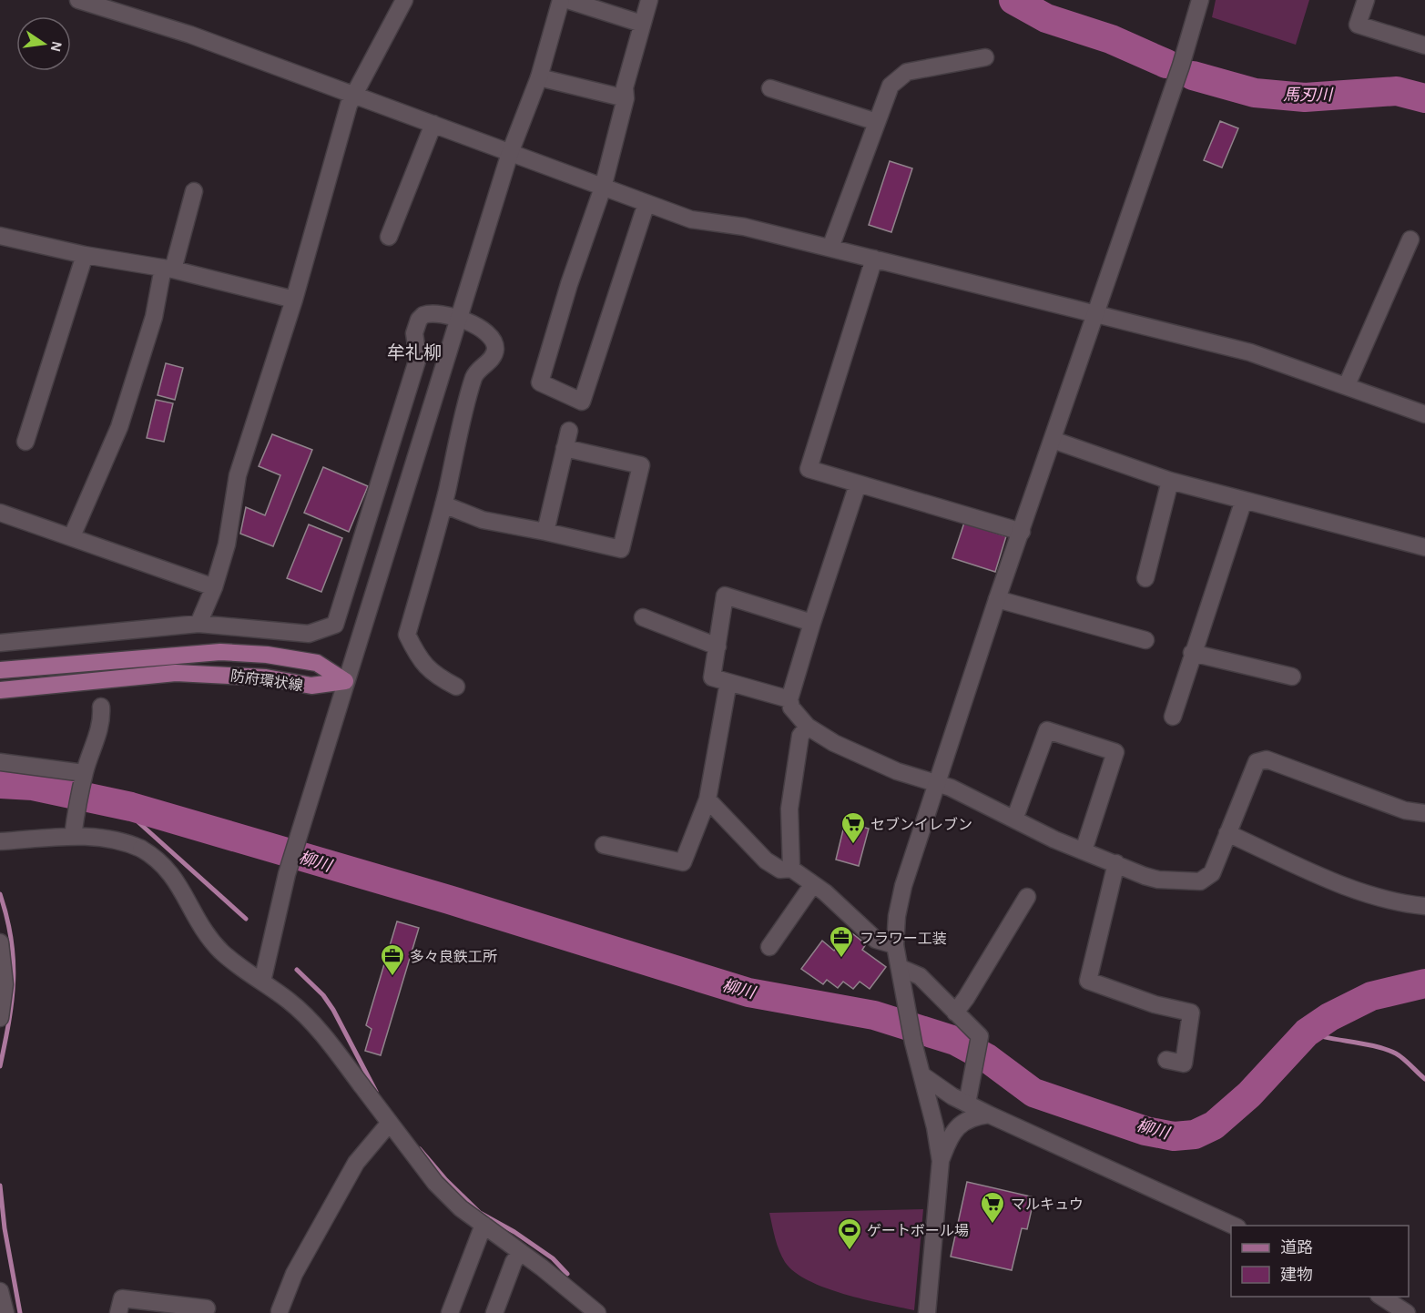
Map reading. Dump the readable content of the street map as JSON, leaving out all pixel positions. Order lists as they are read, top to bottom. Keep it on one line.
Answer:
{"streets":{"main road":["防府環状線"]},"districts":["牟礼柳"],"water":["馬刃川","柳川"],"places":{"supermarket":["セブンイレブン","マルキュウ"],"office":["フラワー工装","多々良鉄工所"],"sports":["ゲートボール場"]},"legend":["道路","建物"],"north":"right"}
